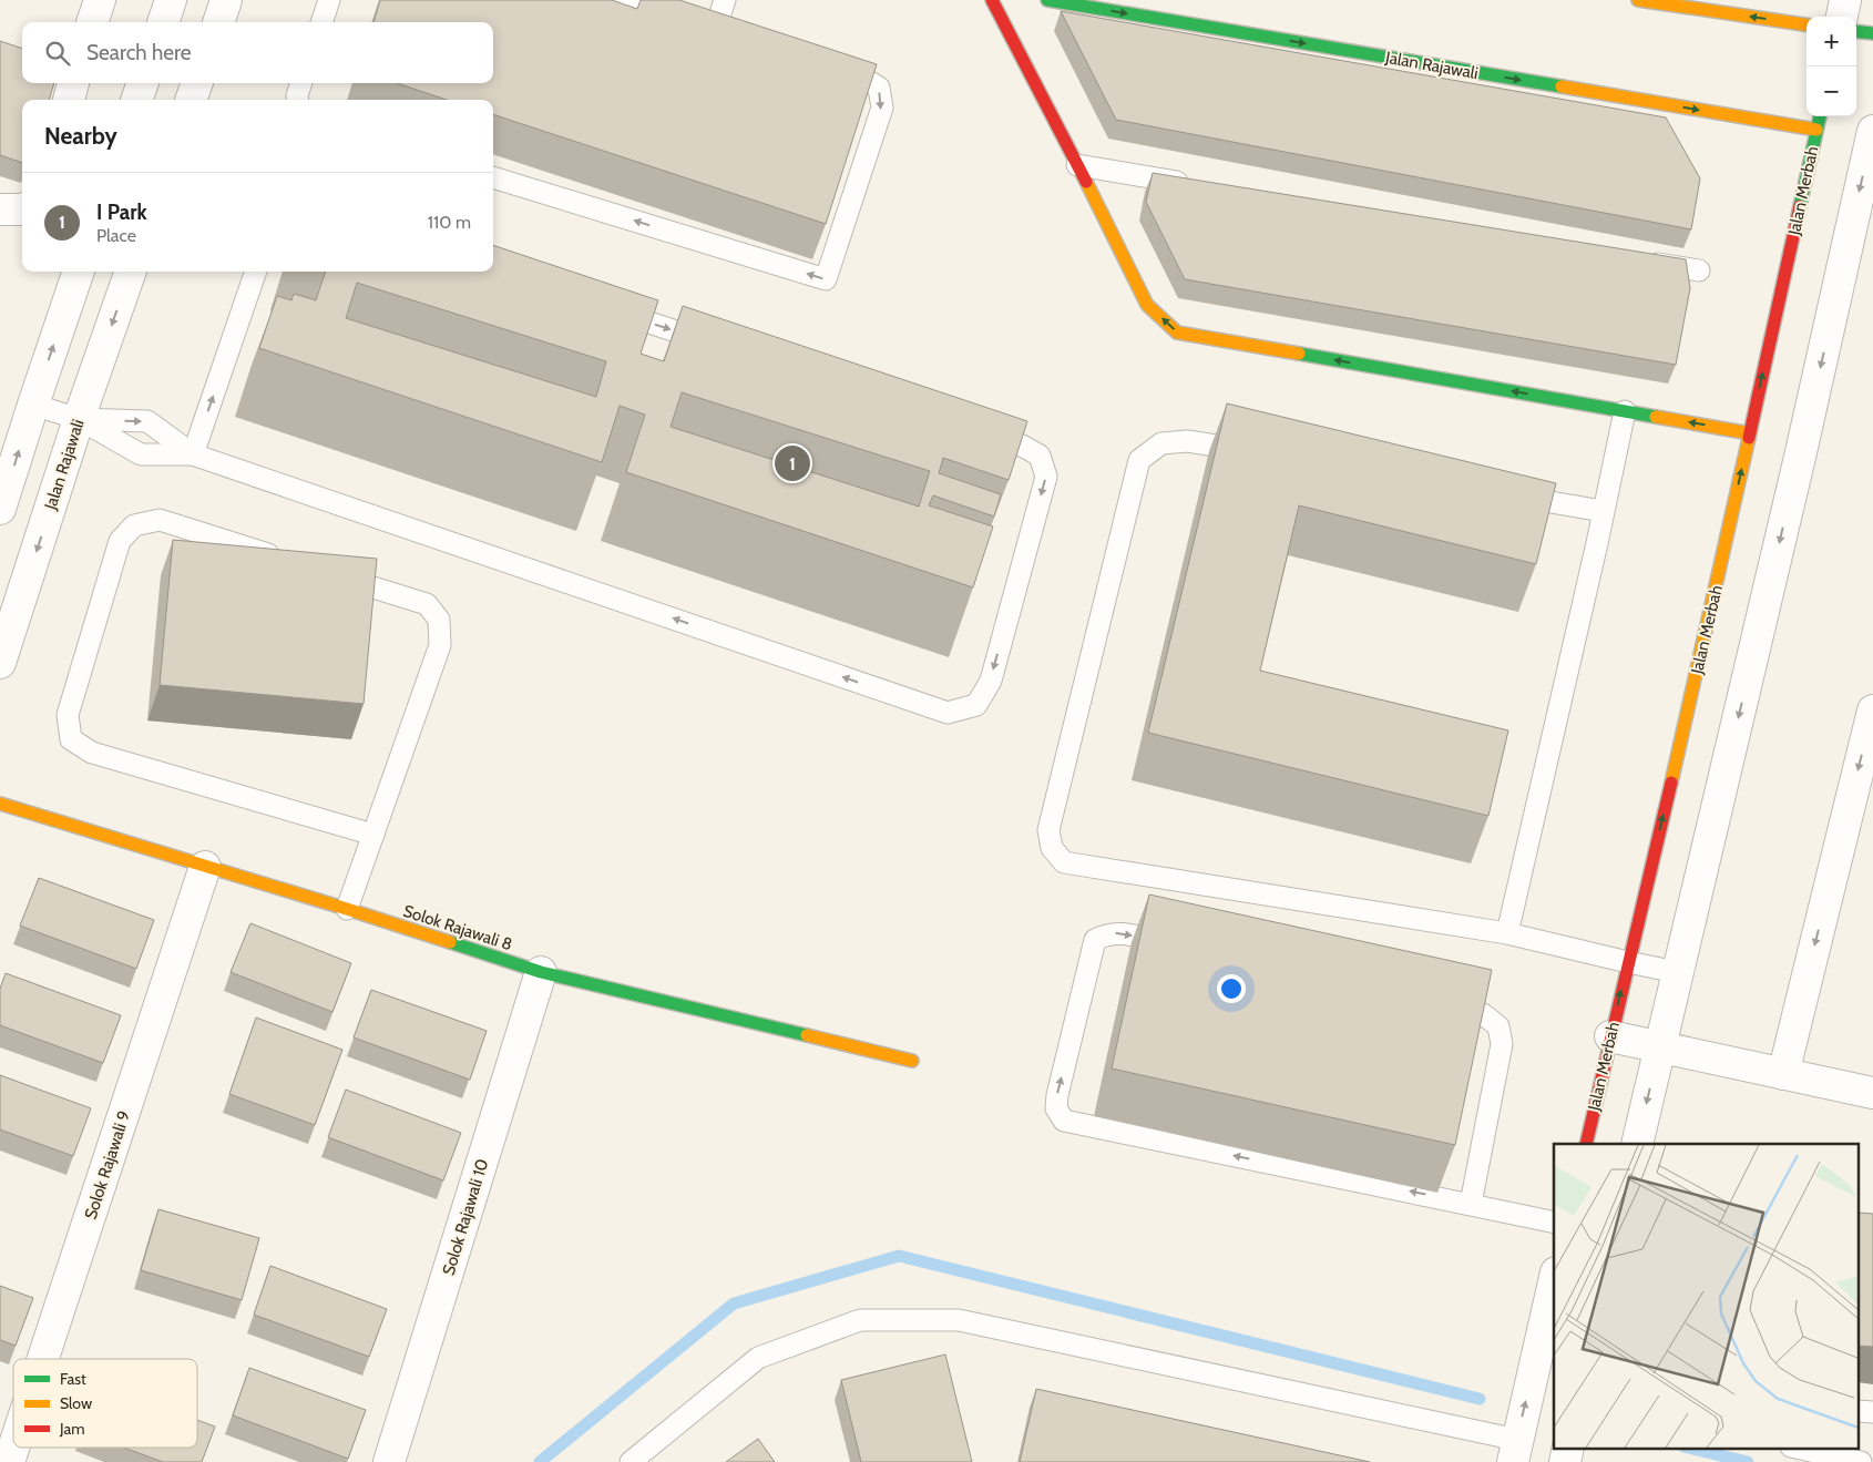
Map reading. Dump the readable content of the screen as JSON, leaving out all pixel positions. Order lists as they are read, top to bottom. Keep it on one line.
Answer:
{"streets":{"street":["Jalan Rajawali","Jalan Merbah","Solok Rajawali 8","Solok Rajawali 9","Solok Rajawali 10"]},"crossings":[["Jalan Rajawali","Jalan Merbah"],["Solok Rajawali 8","Solok Rajawali 9"],["Solok Rajawali 8","Solok Rajawali 10"]],"legend":["Fast","Slow","Jam"],"page":{"map_buttons":["+","−"],"search":"Search here","heading":"Nearby","list":[{"mark":"1","name":"I Park","note":"Place","value":"110 m"}],"pins":"1"}}
